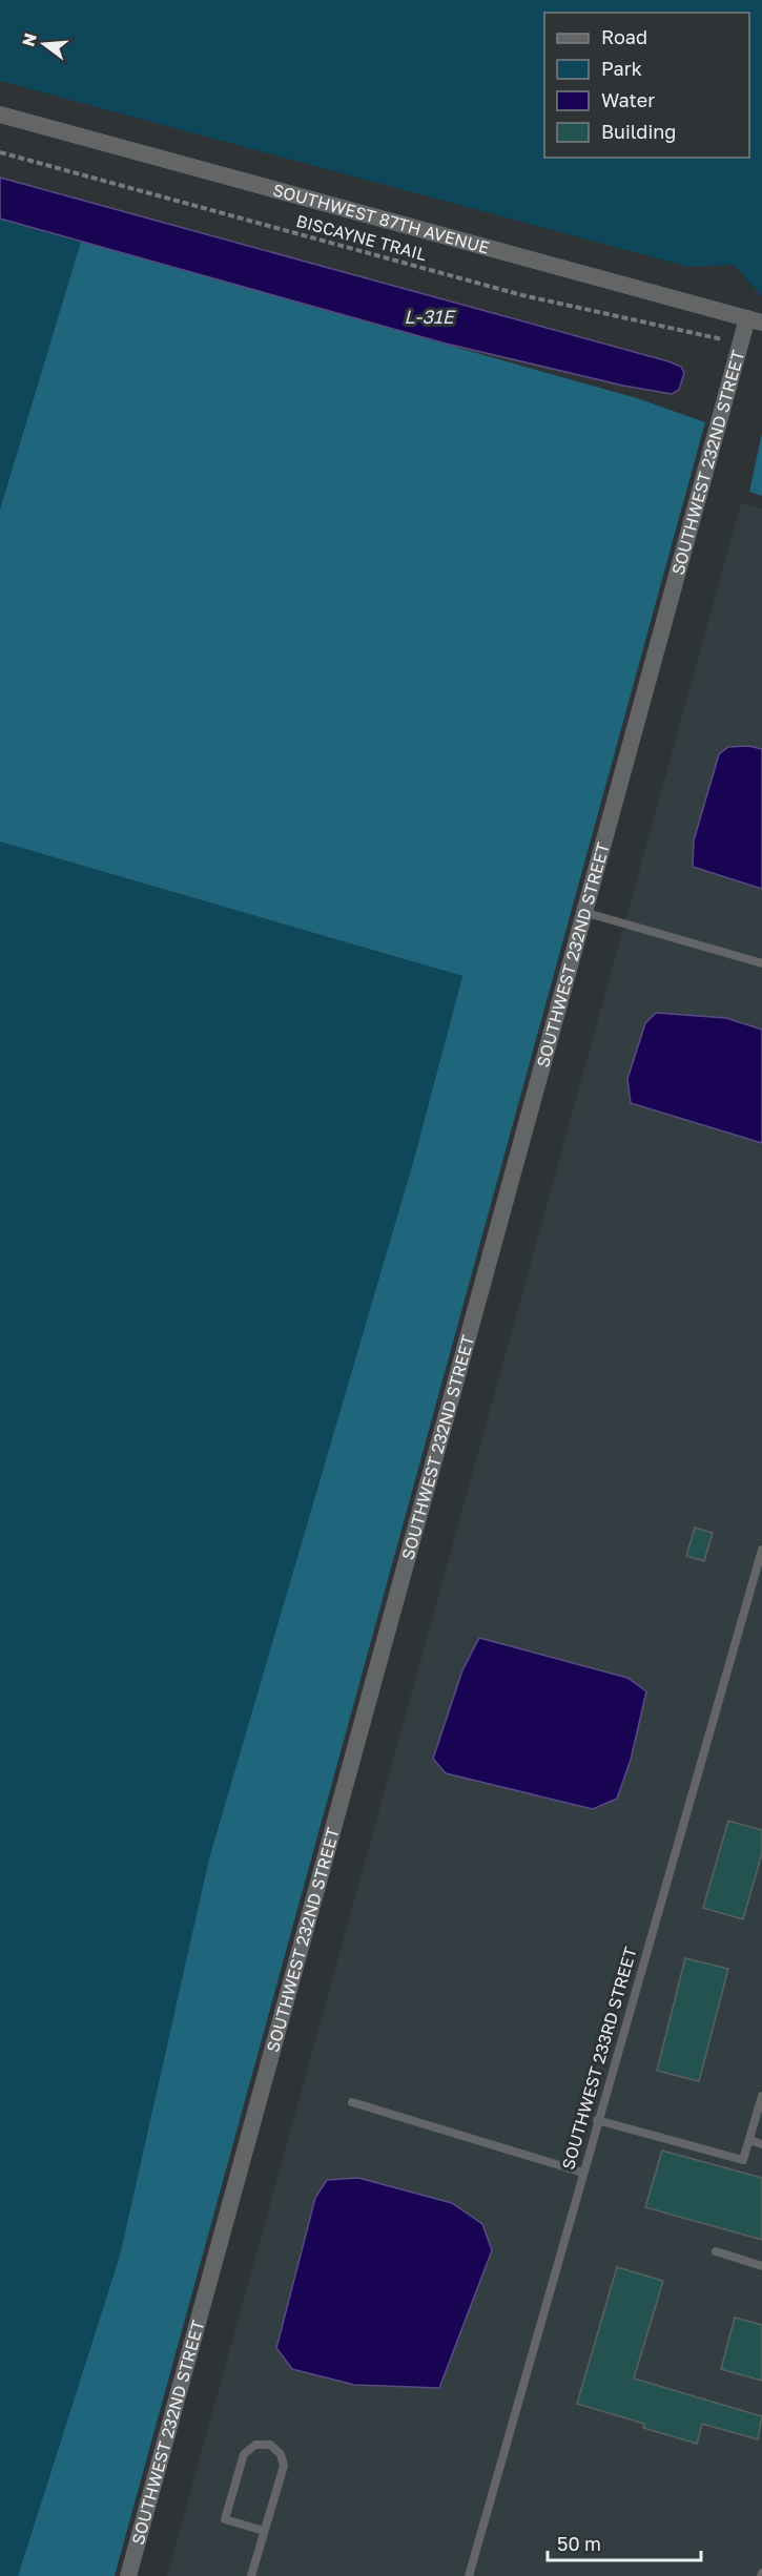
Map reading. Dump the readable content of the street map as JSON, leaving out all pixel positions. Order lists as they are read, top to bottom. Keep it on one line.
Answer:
{"streets":{"street":["SOUTHWEST 87TH AVENUE","SOUTHWEST 232ND STREET"],"lane":["SOUTHWEST 233RD STREET"],"path":["BISCAYNE TRAIL"]},"crossings":[["SOUTHWEST 87TH AVENUE","SOUTHWEST 232ND STREET"]],"water":["L-31E"],"legend":["Road","Park","Water","Building"],"scale_bar":"50 m","north":"left"}
